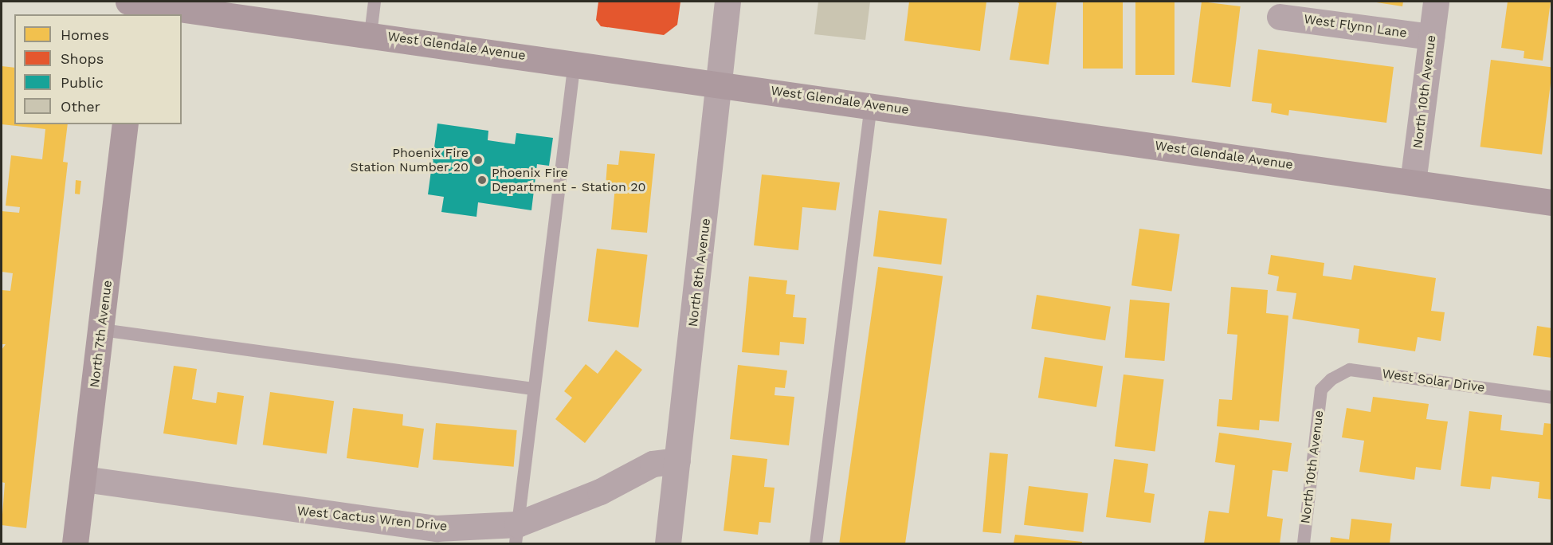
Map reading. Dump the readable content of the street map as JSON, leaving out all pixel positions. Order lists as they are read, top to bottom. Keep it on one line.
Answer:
{"streets":{"main road":["West Glendale Avenue","North 7th Avenue"],"street":["West Flynn Lane","North 10th Avenue","North 8th Avenue","West Cactus Wren Drive"],"lane":["West Solar Drive"]},"crossings":[["West Flynn Lane","North 10th Avenue"],["West Glendale Avenue","North 10th Avenue"],["West Glendale Avenue","North 8th Avenue"],["North 10th Avenue","West Solar Drive"],["North 8th Avenue","West Cactus Wren Drive"],["North 7th Avenue","West Cactus Wren Drive"]],"places":["Phoenix Fire Station Number 20","Phoenix Fire Department - Station 20"],"legend":["Homes","Shops","Public","Other"]}
